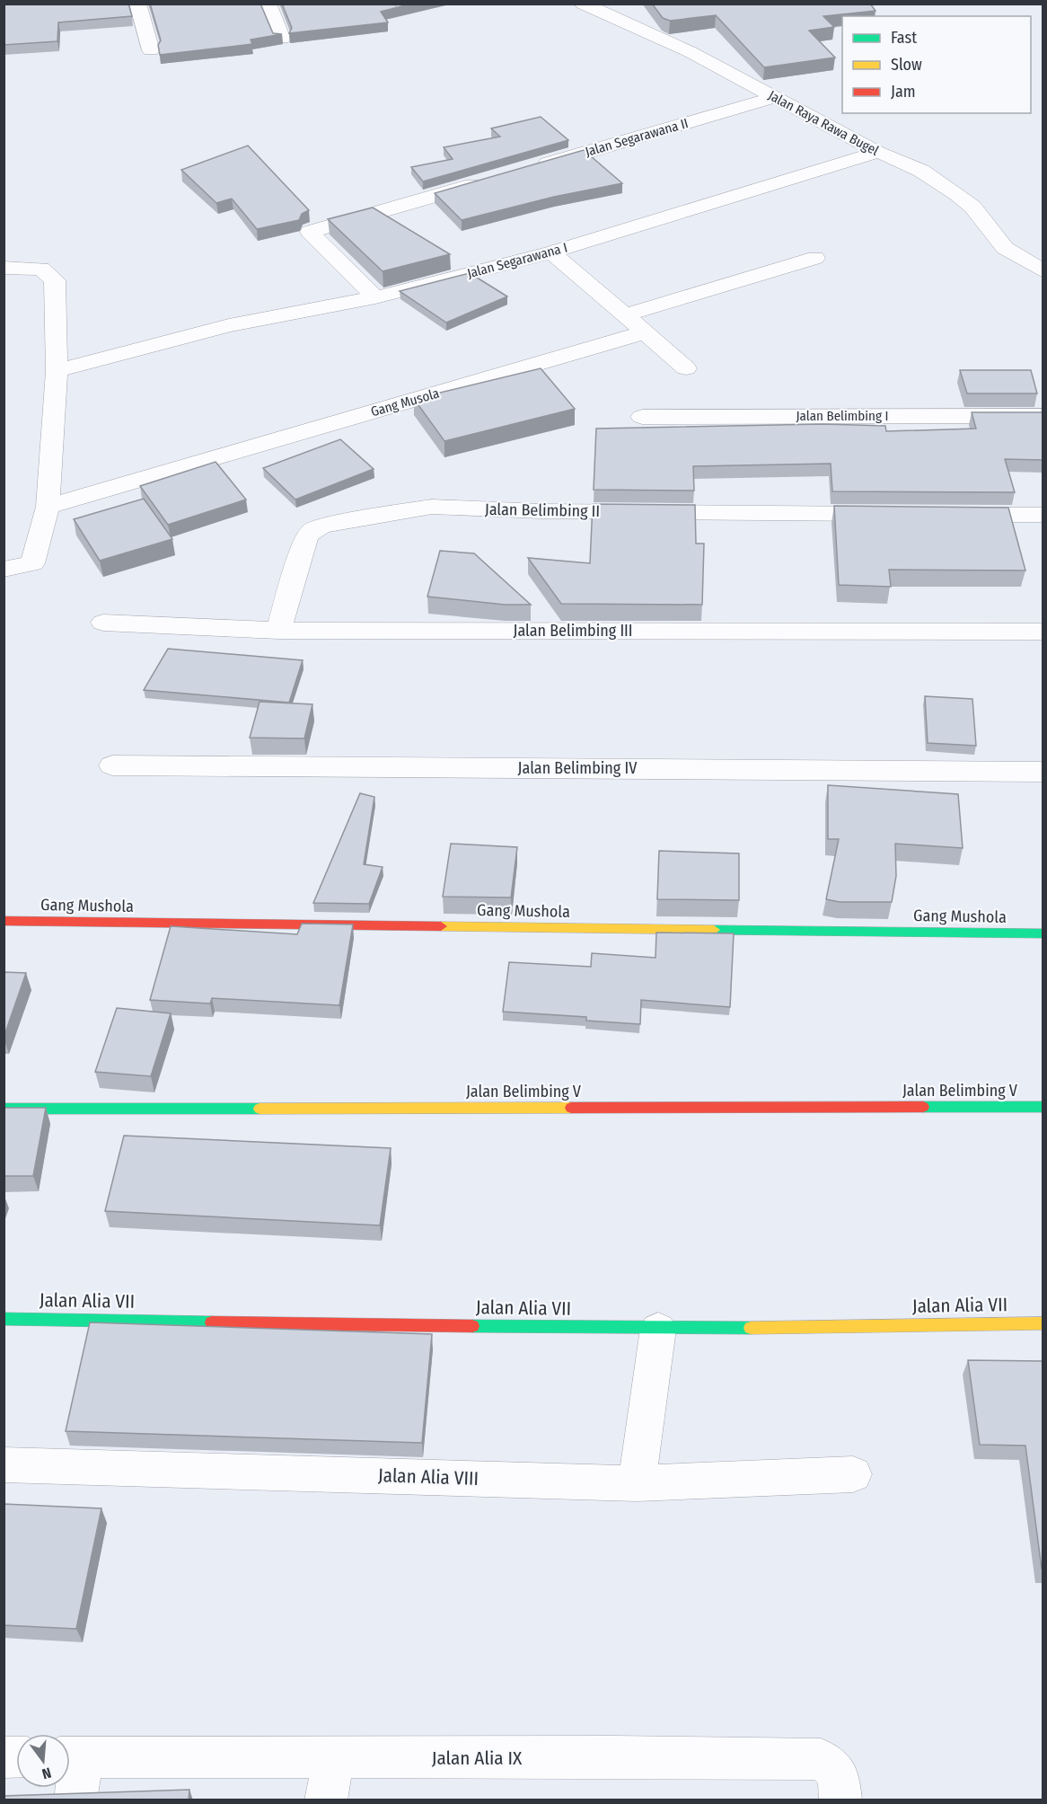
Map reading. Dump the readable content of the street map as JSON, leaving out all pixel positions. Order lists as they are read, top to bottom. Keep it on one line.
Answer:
{"streets":{"street":["Jalan Raya Rawa Bugel","Jalan Segarawana II","Jalan Segarawana I","Gang Musola","Jalan Belimbing I","Jalan Belimbing II","Jalan Belimbing III","Jalan Belimbing IV","Gang Mushola","Jalan Belimbing V","Jalan Alia VII","Jalan Alia VIII","Jalan Alia IX"]},"crossings":[["Jalan Raya Rawa Bugel","Jalan Segarawana II"],["Jalan Raya Rawa Bugel","Jalan Segarawana I"],["Jalan Belimbing II","Jalan Belimbing III"]],"legend":["Fast","Slow","Jam"],"north":"bottom"}
